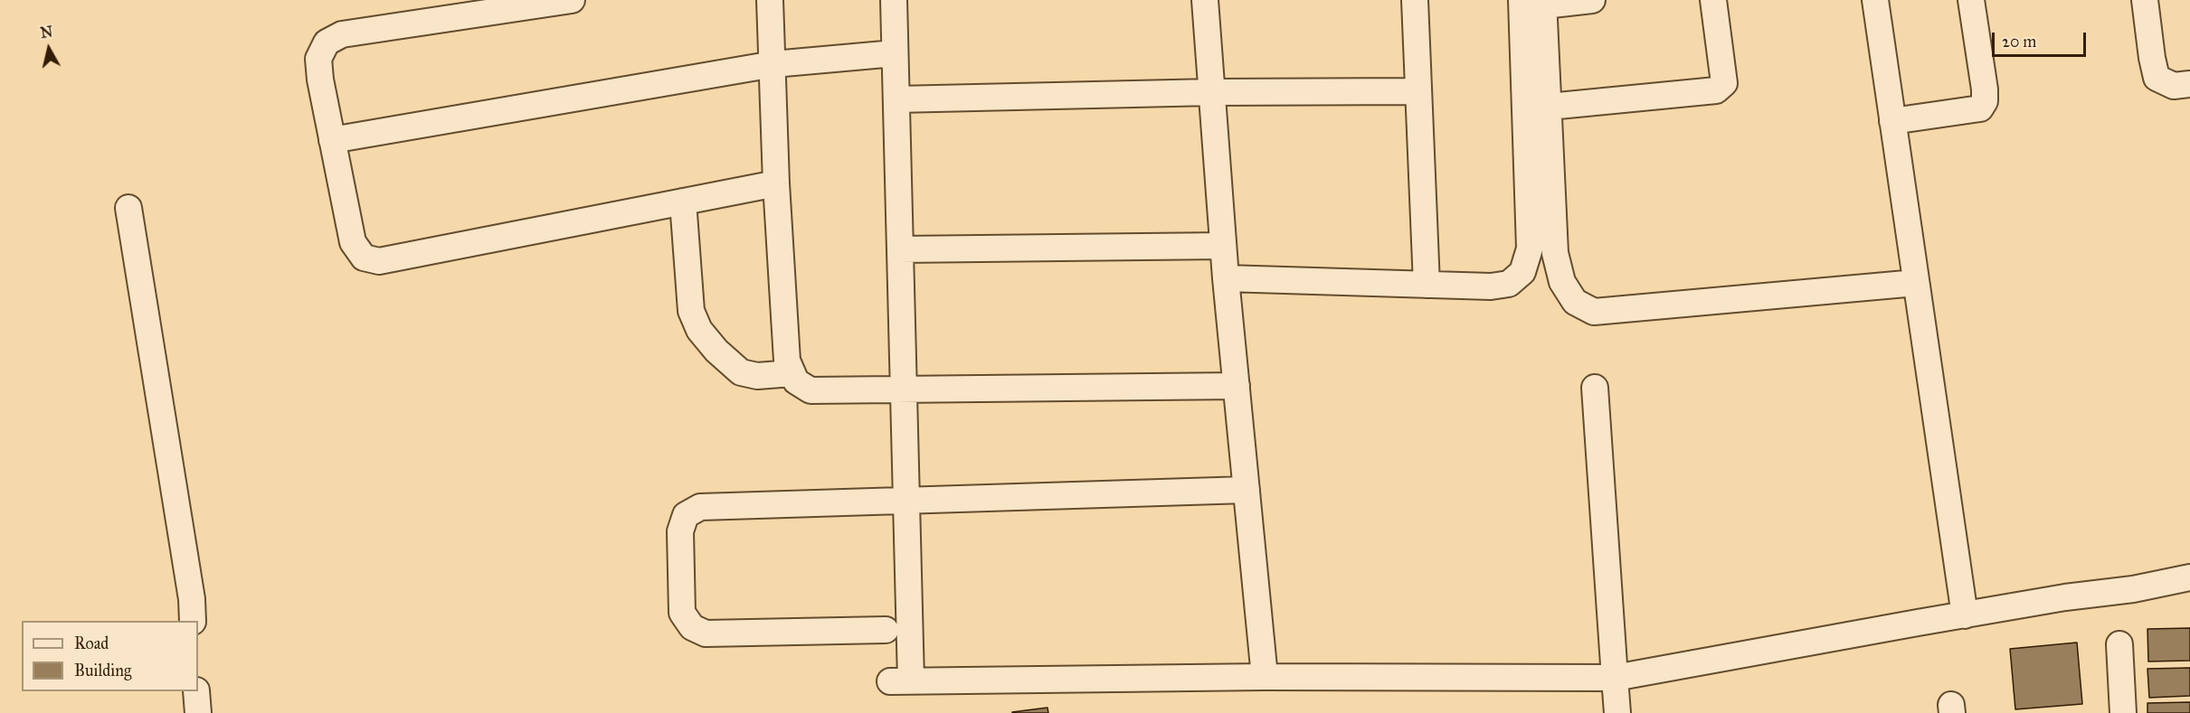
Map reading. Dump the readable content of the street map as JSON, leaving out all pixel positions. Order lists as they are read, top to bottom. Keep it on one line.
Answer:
{"legend":["Road","Building"],"scale_bar":"20 m","north":"top"}
